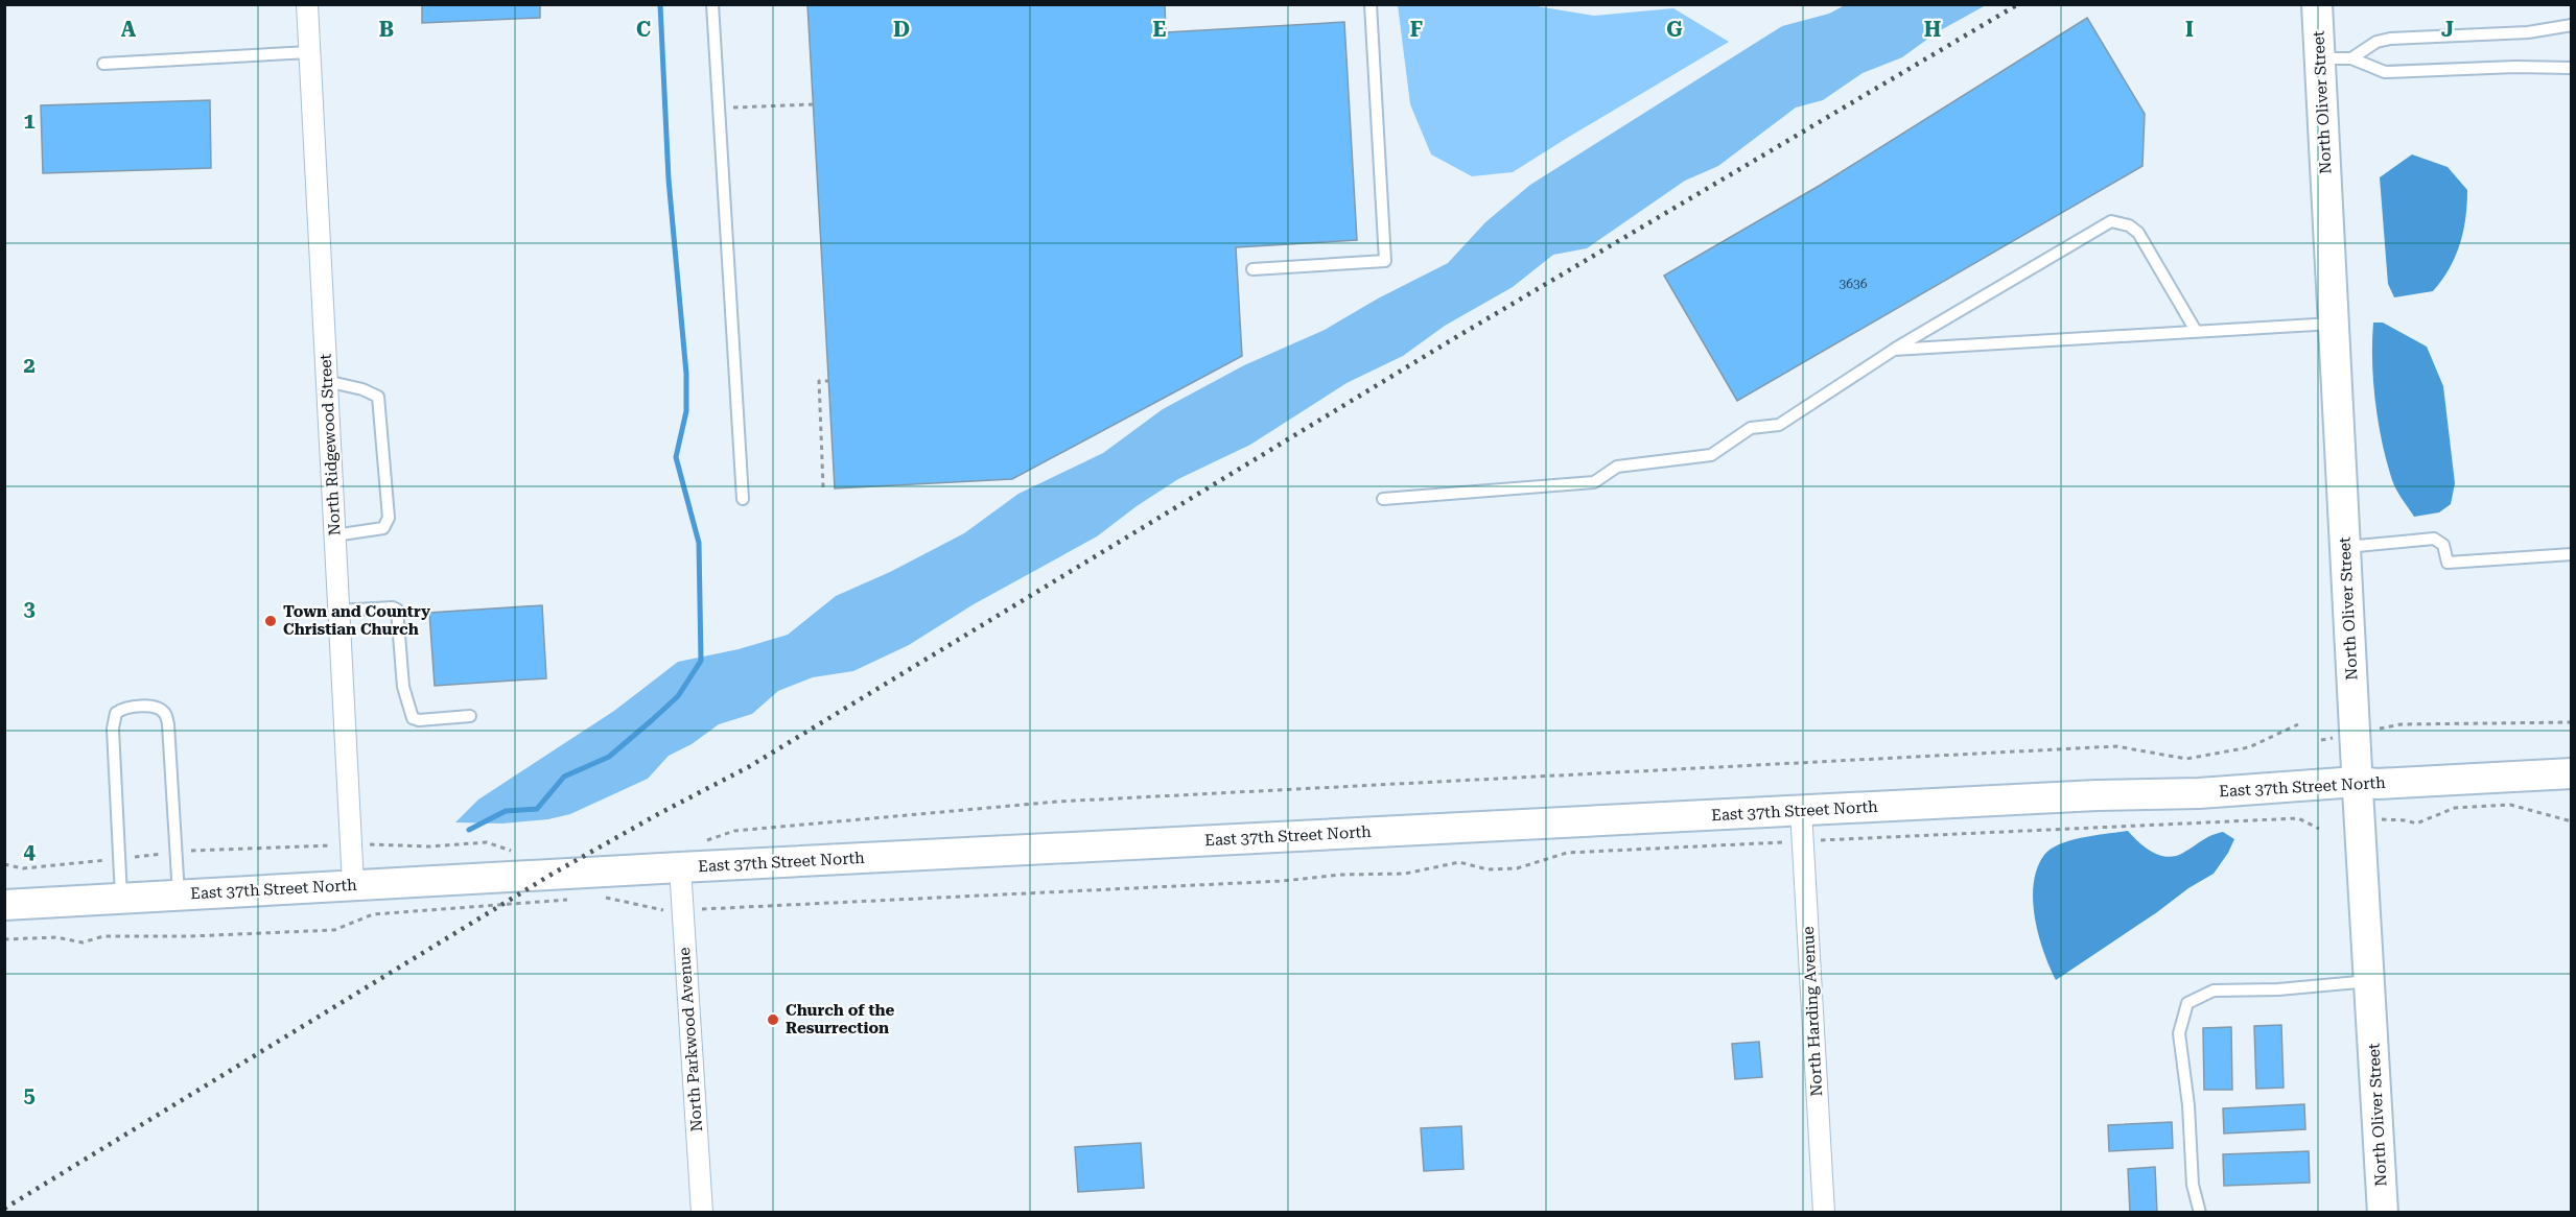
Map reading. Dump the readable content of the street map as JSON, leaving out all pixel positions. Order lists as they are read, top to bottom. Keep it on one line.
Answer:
{"streets":{"main road":["North Oliver Street","East 37th Street North"],"street":["North Ridgewood Street","North Harding Avenue","North Parkwood Avenue"]},"crossings":[["North Oliver Street","East 37th Street North"],["North Ridgewood Street","East 37th Street North"],["East 37th Street North","North Harding Avenue"],["East 37th Street North","North Parkwood Avenue"]],"places":["Town and Country Christian Church","Church of the Resurrection"],"house_numbers":["3636"],"grid":{"columns":["A","B","C","D","E","F","G","H","I","J"],"rows":["1","2","3","4","5"]}}
